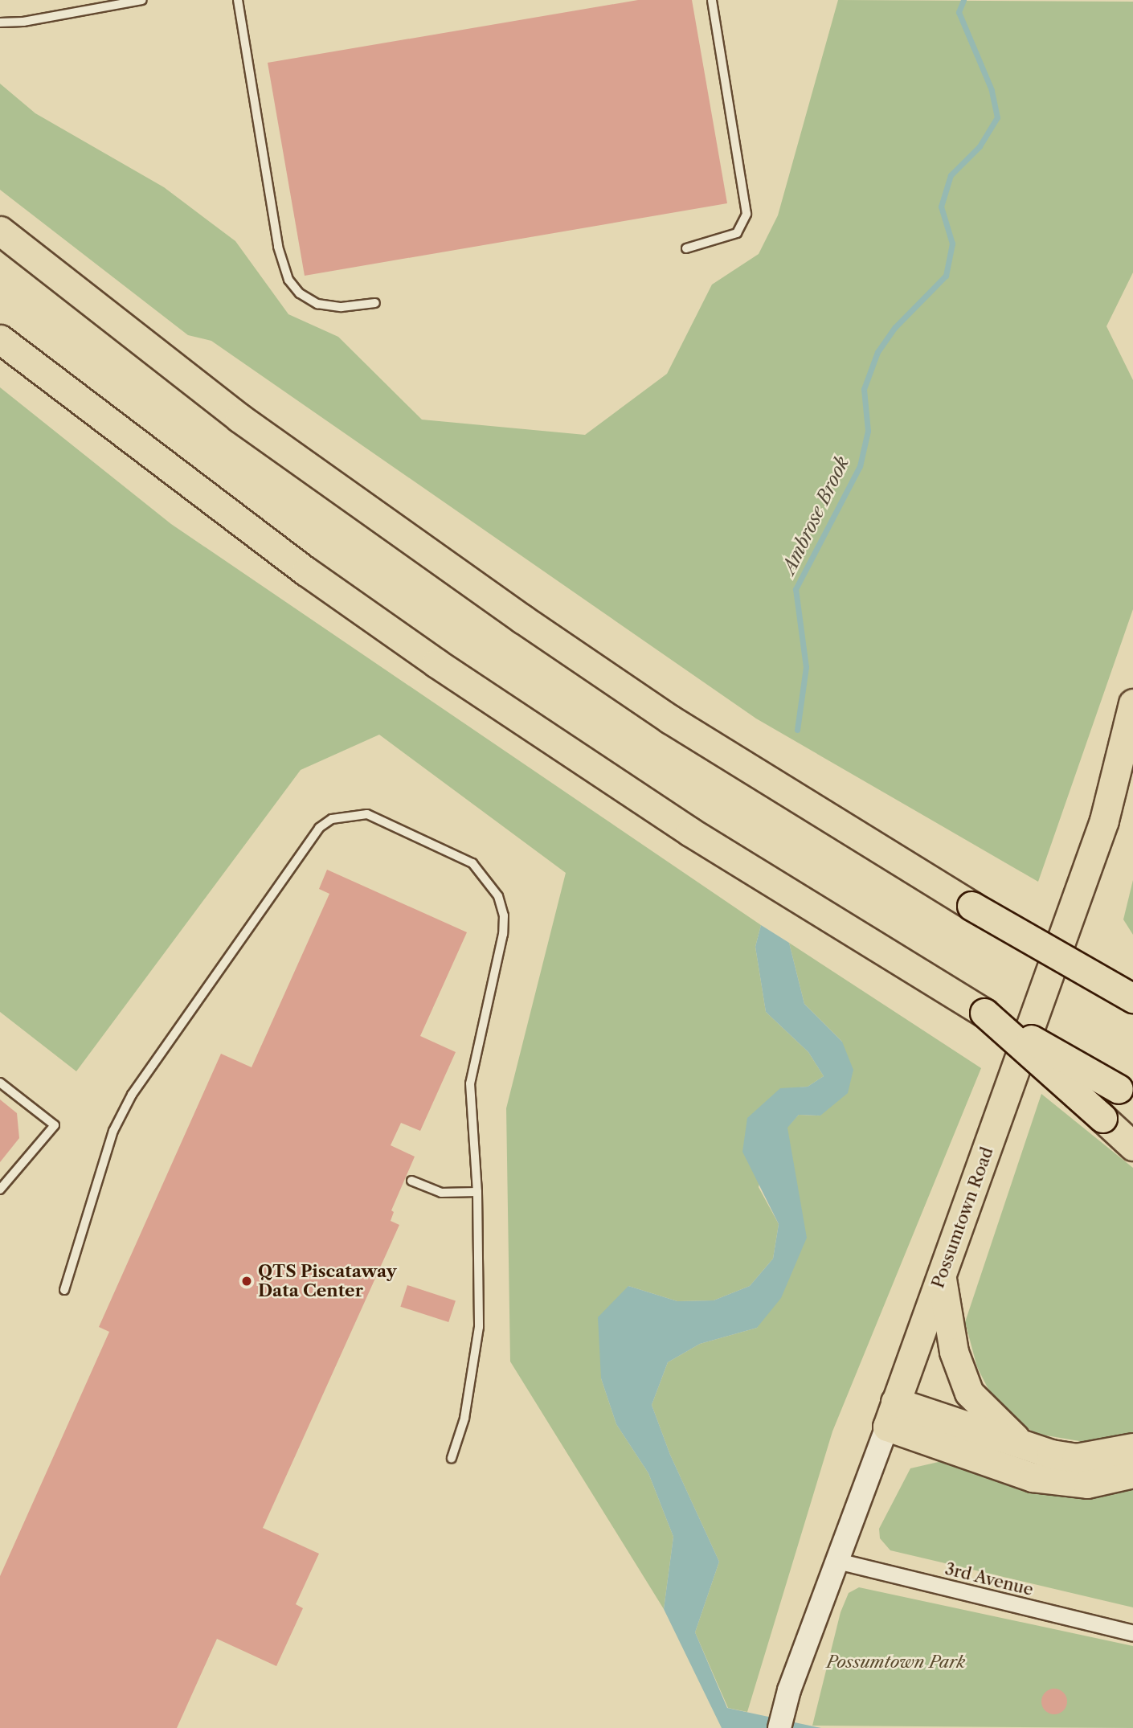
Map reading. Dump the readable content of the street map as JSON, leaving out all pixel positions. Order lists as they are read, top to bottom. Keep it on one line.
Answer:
{"streets":{"highway":["Possumtown Road"],"street":["3rd Avenue"]},"crossings":[["Possumtown Road","3rd Avenue"]],"water":["Ambrose Brook"],"parks":["Possumtown Park"],"places":["QTS Piscataway Data Center"]}
